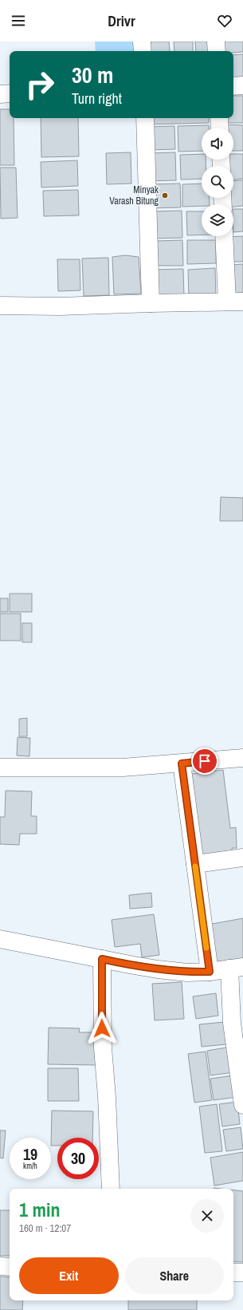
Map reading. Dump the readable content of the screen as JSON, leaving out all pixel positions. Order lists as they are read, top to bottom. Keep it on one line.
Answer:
{"places":["Minyak Varash Bitung"],"page":{"header":"Drivr","turn":["30 m","Turn right"],"speed":"19 km/h","limit":"30","heading":["1 min","160 m · 12:07"],"buttons":["Exit","Share"]}}
